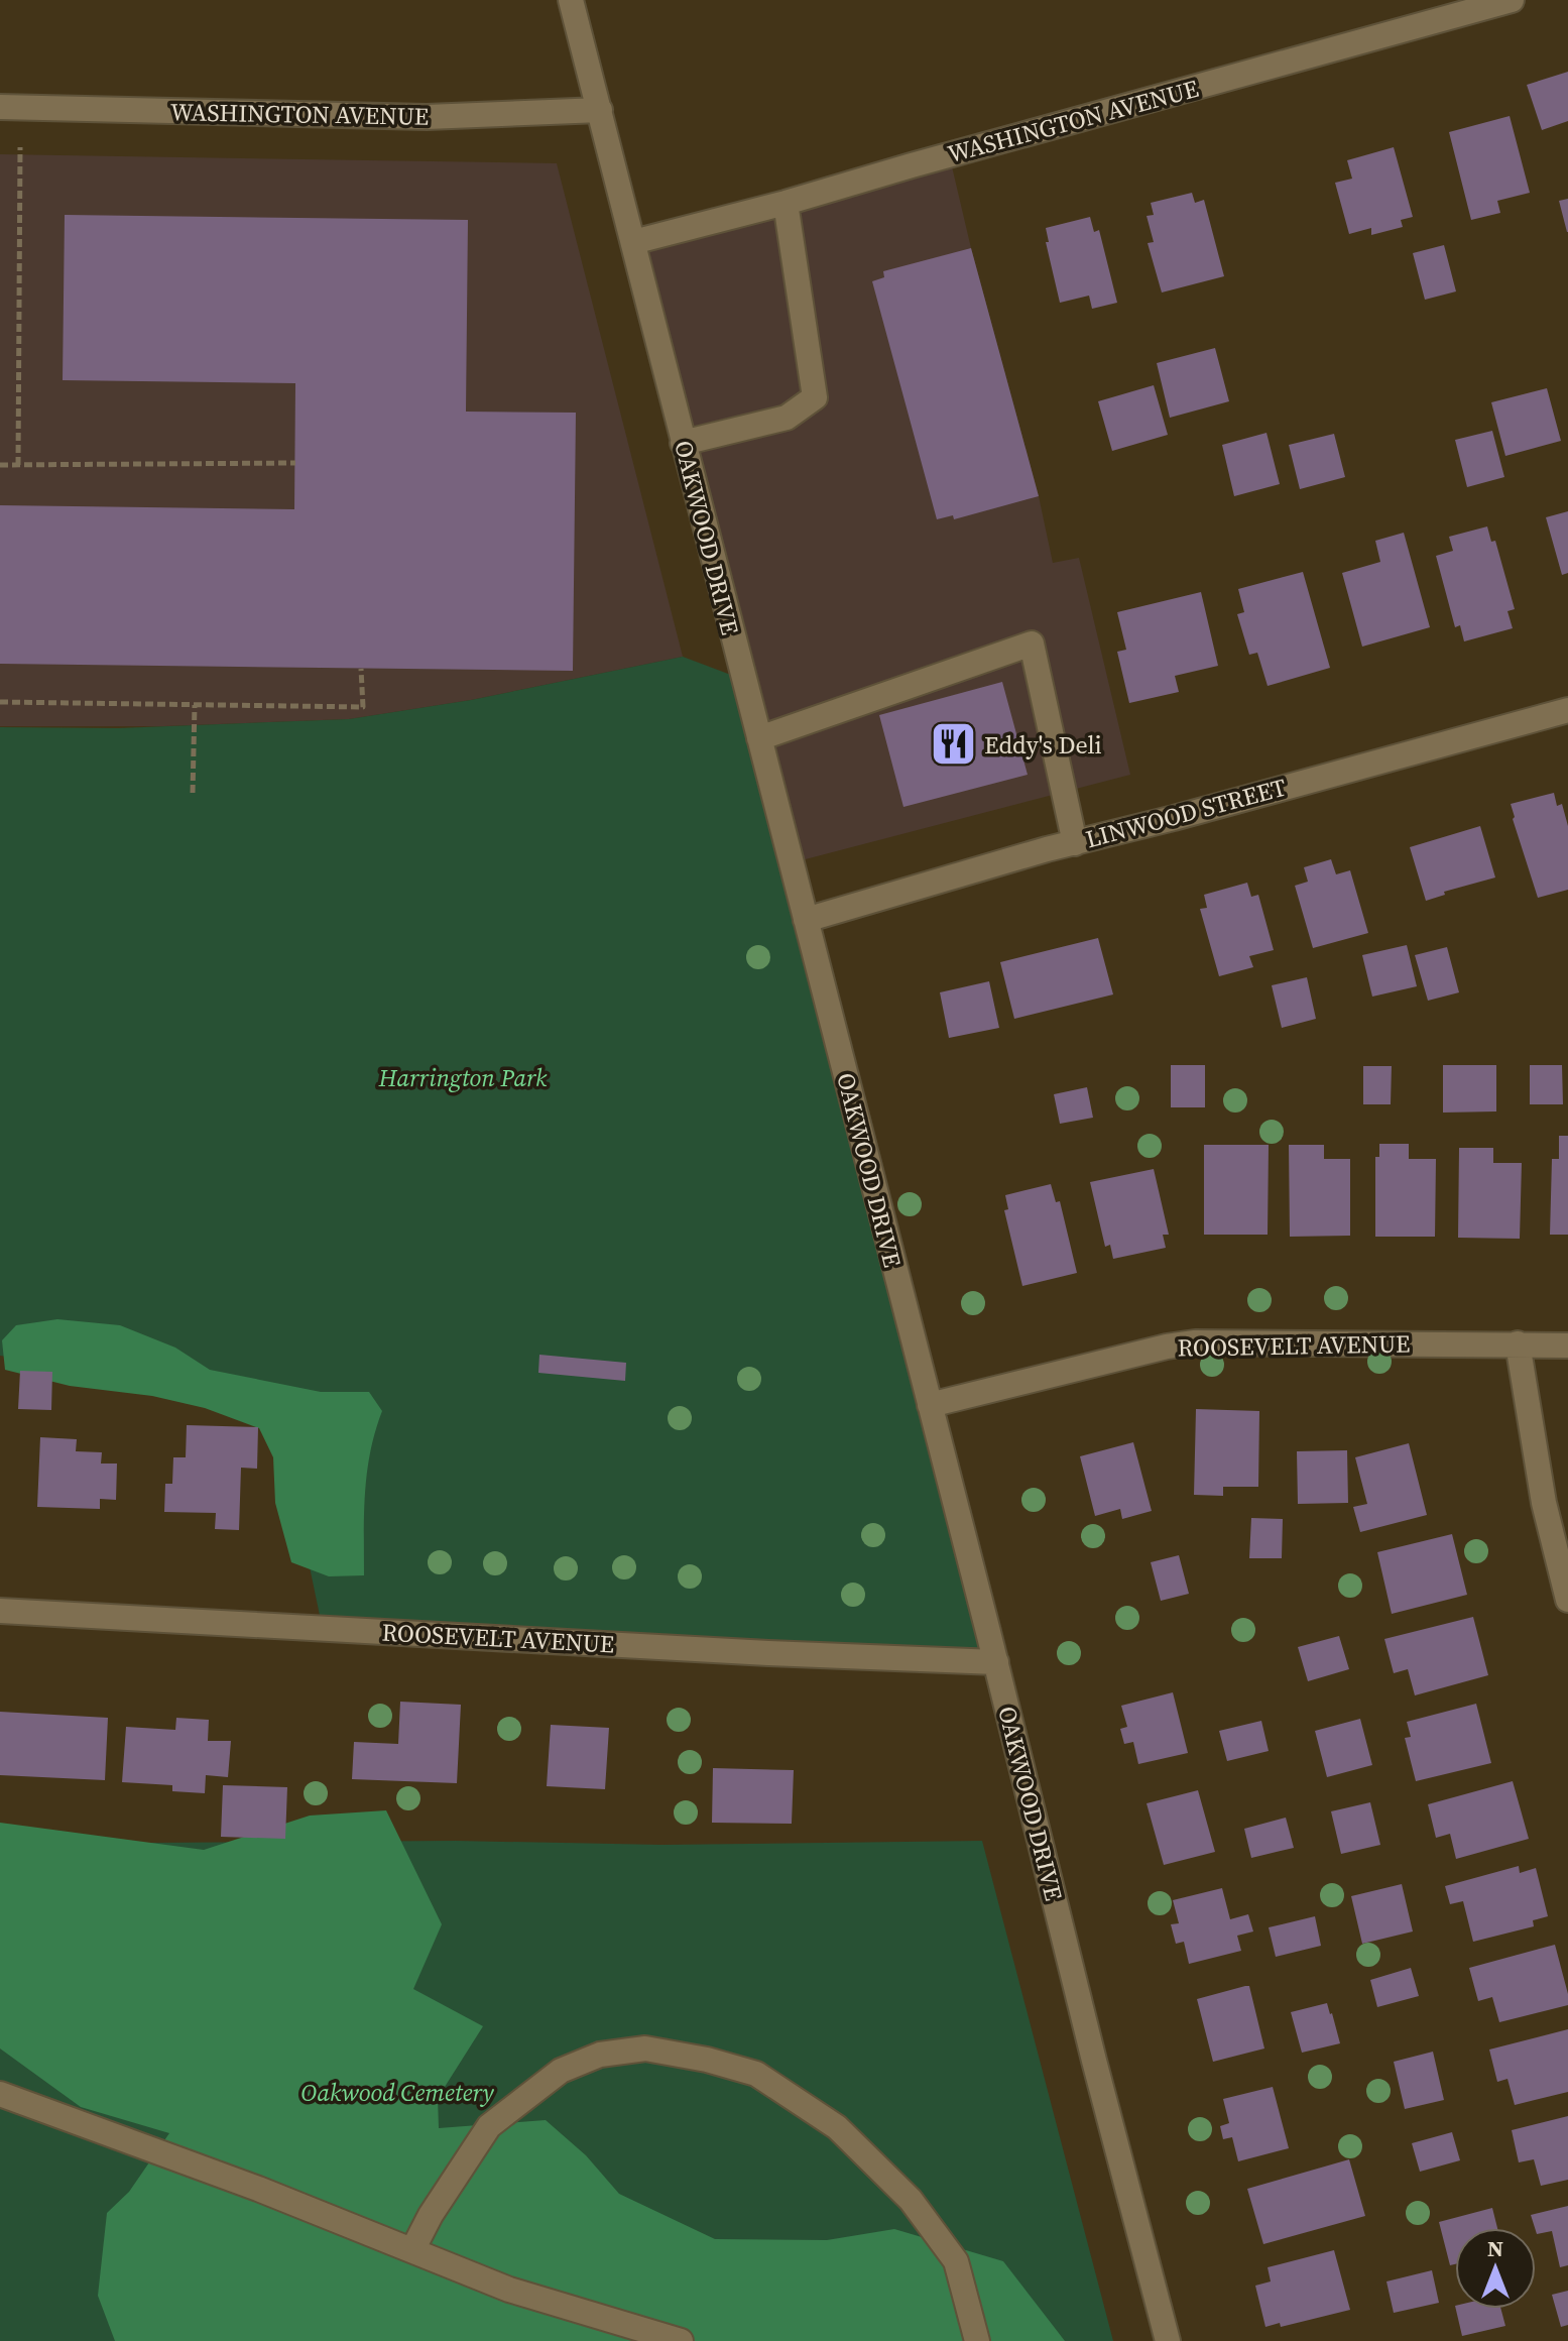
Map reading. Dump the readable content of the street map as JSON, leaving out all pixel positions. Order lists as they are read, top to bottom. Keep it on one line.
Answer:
{"streets":{"street":["WASHINGTON AVENUE","OAKWOOD DRIVE","LINWOOD STREET","ROOSEVELT AVENUE"]},"crossings":[["WASHINGTON AVENUE","OAKWOOD DRIVE"],["OAKWOOD DRIVE","LINWOOD STREET"],["OAKWOOD DRIVE","ROOSEVELT AVENUE"]],"parks":["Harrington Park","Oakwood Cemetery"],"places":{"restaurant":["Eddy's Deli"]},"north":"top"}
